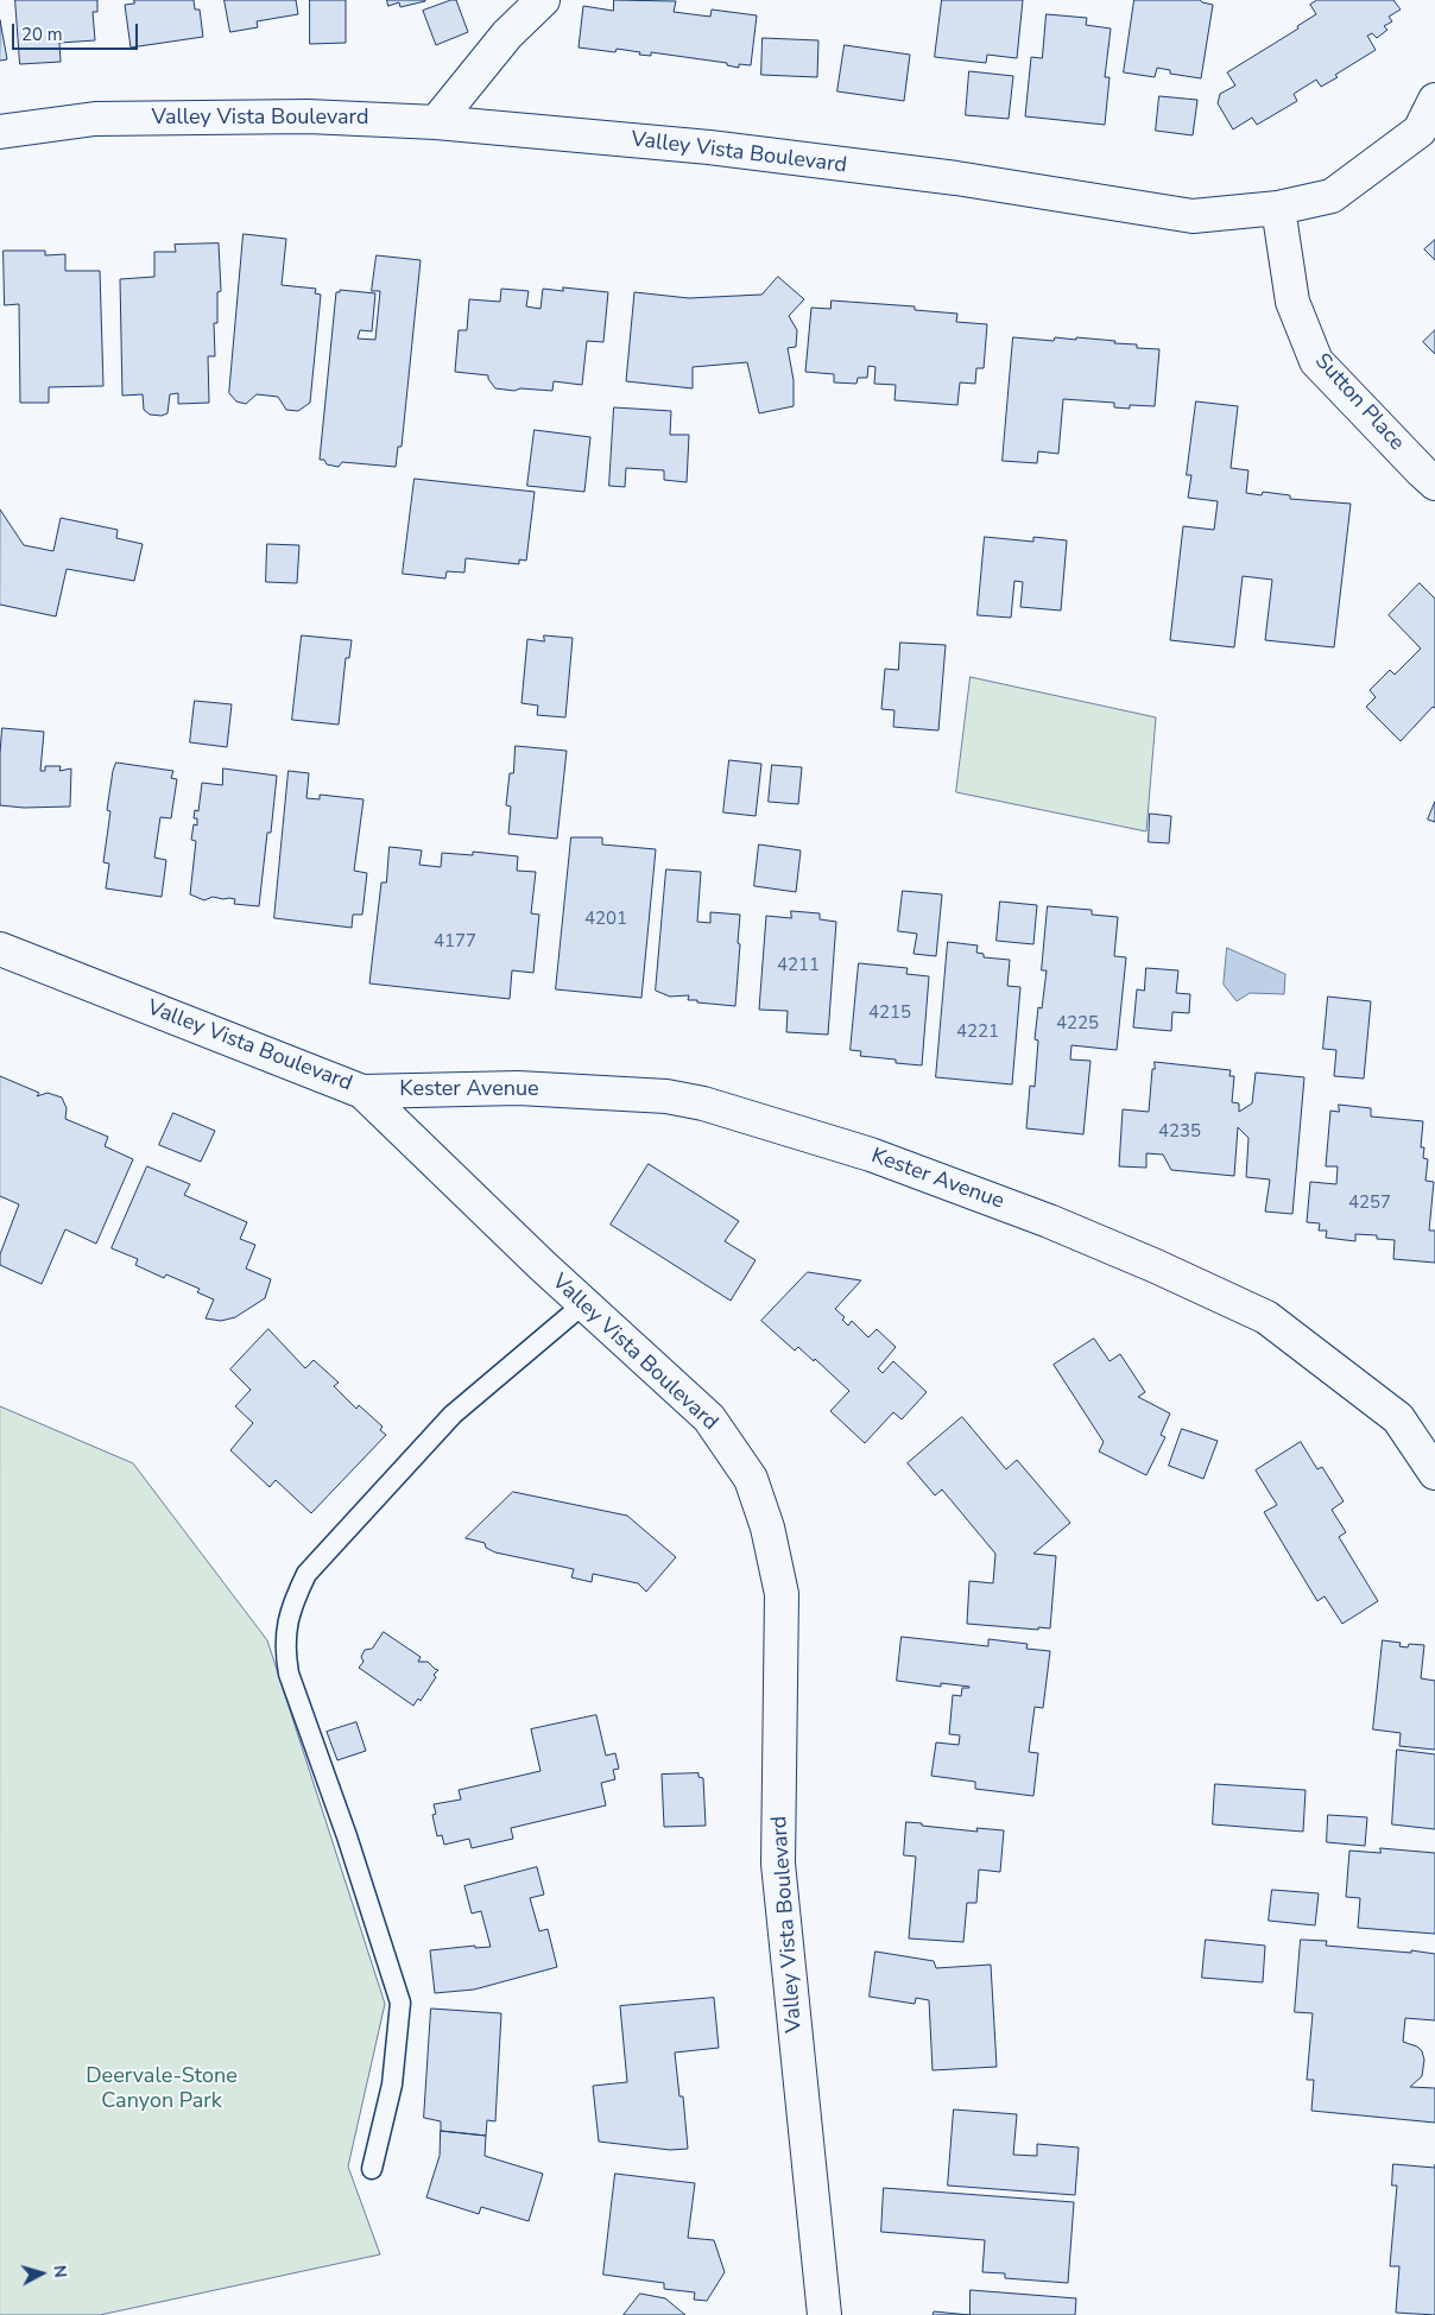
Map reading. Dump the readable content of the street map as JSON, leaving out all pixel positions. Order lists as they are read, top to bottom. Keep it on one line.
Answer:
{"streets":{"street":["Valley Vista Boulevard","Sutton Place","Kester Avenue"]},"crossings":[["Valley Vista Boulevard","Sutton Place"],["Valley Vista Boulevard","Kester Avenue"]],"parks":["Deervale-Stone Canyon Park"],"house_numbers":["4201","4177","4211","4215","4225","4221","4235","4257"],"scale_bar":"20 m","north":"right"}
